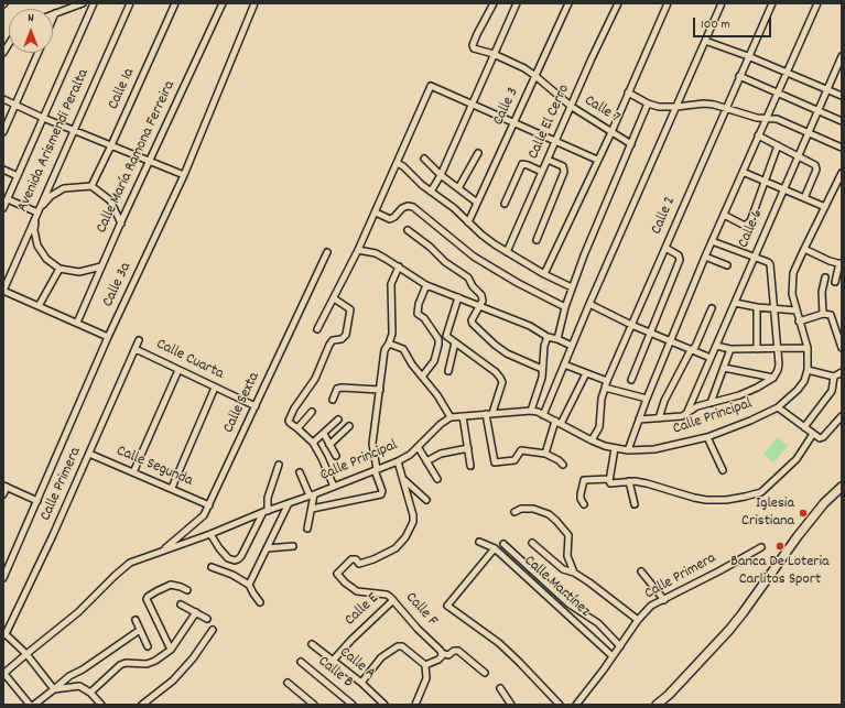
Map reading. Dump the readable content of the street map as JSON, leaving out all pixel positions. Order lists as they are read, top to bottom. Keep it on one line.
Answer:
{"streets":{"street":["Calle 1a","Calle 3","Calle 7","Calle El Cerro","Avenida Arismendi Peralta","Calle María Ramona Ferreira","Calle 2","Calle 6","Calle 3a","Calle Cuarta","Calle Sexta","Calle Principal","Calle Segunda","Calle Primera","Calle Martínez","Calle E","Calle F","Calle A","Calle B"]},"crossings":[["Calle 1a","Avenida Arismendi Peralta"],["Calle 1a","Calle María Ramona Ferreira"],["Calle 3","Calle 7"],["Calle 7","Calle El Cerro"],["Avenida Arismendi Peralta","Calle María Ramona Ferreira"],["Calle 2","Calle Principal"],["Calle Cuarta","Calle Sexta"],["Calle Cuarta","Calle Primera"],["Calle Sexta","Calle Principal"],["Calle Sexta","Calle Segunda"],["Calle Segunda","Calle Primera"],["Calle Primera","Calle Martínez"],["Calle E","Calle F"],["Calle E","Calle A"]],"places":["Iglesia Cristiana","Banca De Loteria Carlitos Sport"],"scale_bar":"100 m","north":"top"}
